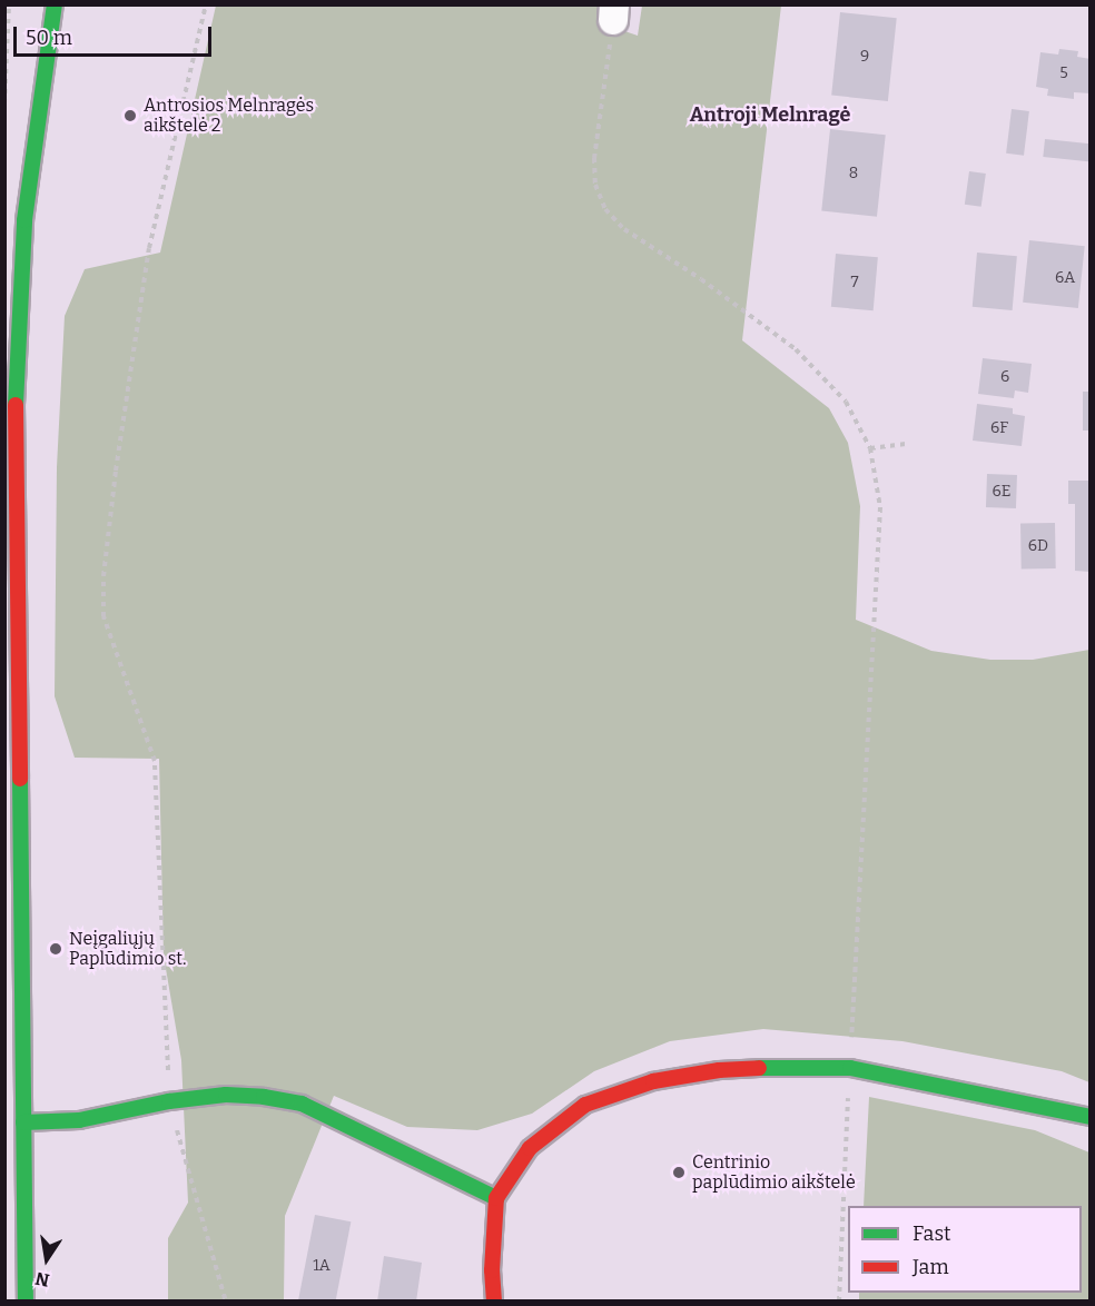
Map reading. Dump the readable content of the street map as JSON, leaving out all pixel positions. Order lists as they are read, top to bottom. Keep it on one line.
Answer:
{"districts":["Antroji Melnragė"],"places":["Antrosios Melnragės aikštelė 2","Neįgaliųjų Paplūdimio st.","Centrinio paplūdimio aikštelė"],"house_numbers":["9","5","8","6A","7","6","6F","6E","6D","1A"],"legend":["Fast","Jam"],"scale_bar":"50 m","north":"bottom"}
